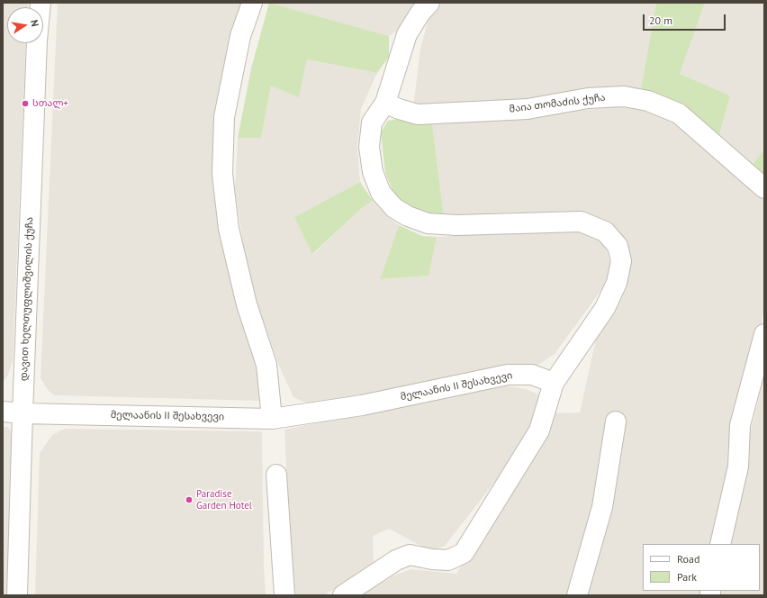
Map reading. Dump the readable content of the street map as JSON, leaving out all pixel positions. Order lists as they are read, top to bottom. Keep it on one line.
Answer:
{"streets":{"street":["მაია თომაძის ქუჩა","დავით ხელთუფლიშვილის ქუჩა","მელაანის II შესახვევი"]},"crossings":[["დავით ხელთუფლიშვილის ქუჩა","მელაანის II შესახვევი"]],"places":["სთალ+","Paradise Garden Hotel"],"legend":["Road","Park"],"scale_bar":"20 m","north":"right"}
